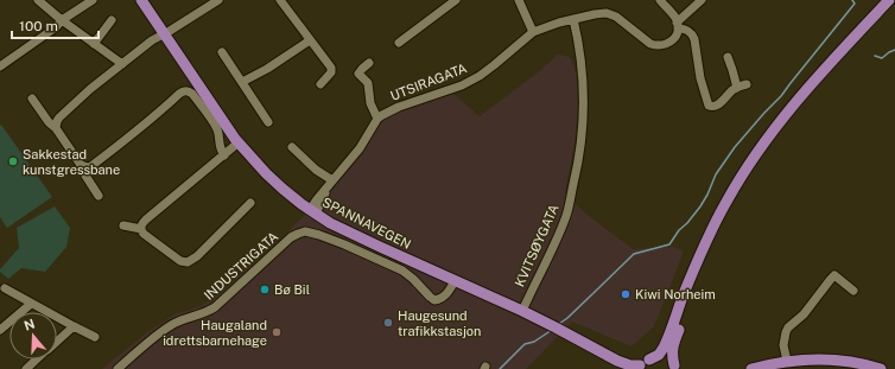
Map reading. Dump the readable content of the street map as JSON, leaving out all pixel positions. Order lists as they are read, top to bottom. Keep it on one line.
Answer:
{"streets":{"main road":["SPANNAVEGEN"],"street":["UTSIRAGATA","KVITSØYGATA","INDUSTRIGATA"]},"crossings":[["UTSIRAGATA","KVITSØYGATA"],["SPANNAVEGEN","KVITSØYGATA"],["SPANNAVEGEN","INDUSTRIGATA"]],"places":["Sakkestad kunstgressbane","Bø Bil","Kiwi Norheim","Haugesund trafikkstasjon","Haugaland idrettsbarnehage"],"scale_bar":"100 m","north":"top"}
